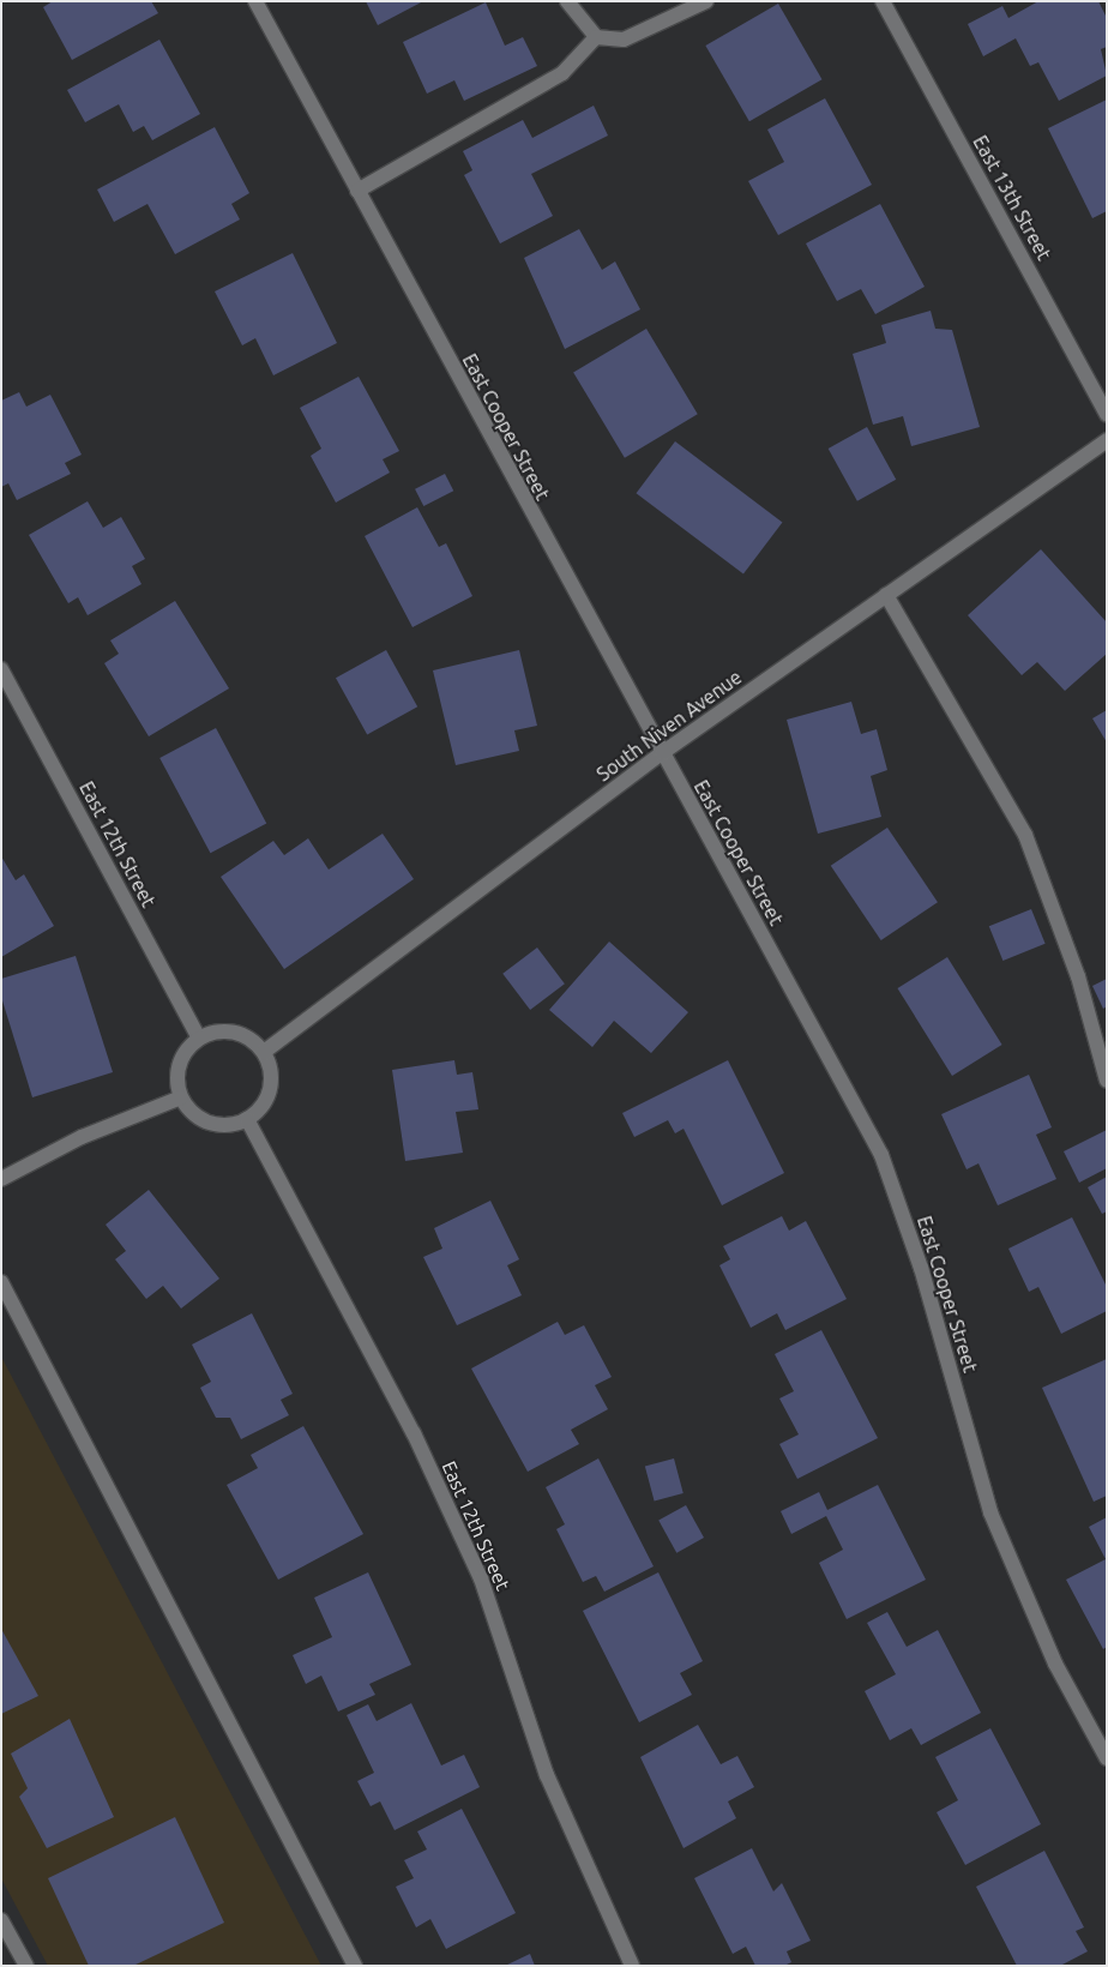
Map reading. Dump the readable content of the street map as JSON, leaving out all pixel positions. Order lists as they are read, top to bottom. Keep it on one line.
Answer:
{"streets":{"street":["East 13th Street","East Cooper Street","South Niven Avenue","East 12th Street"]},"crossings":[["East Cooper Street","South Niven Avenue"],["South Niven Avenue","East 12th Street"]]}
